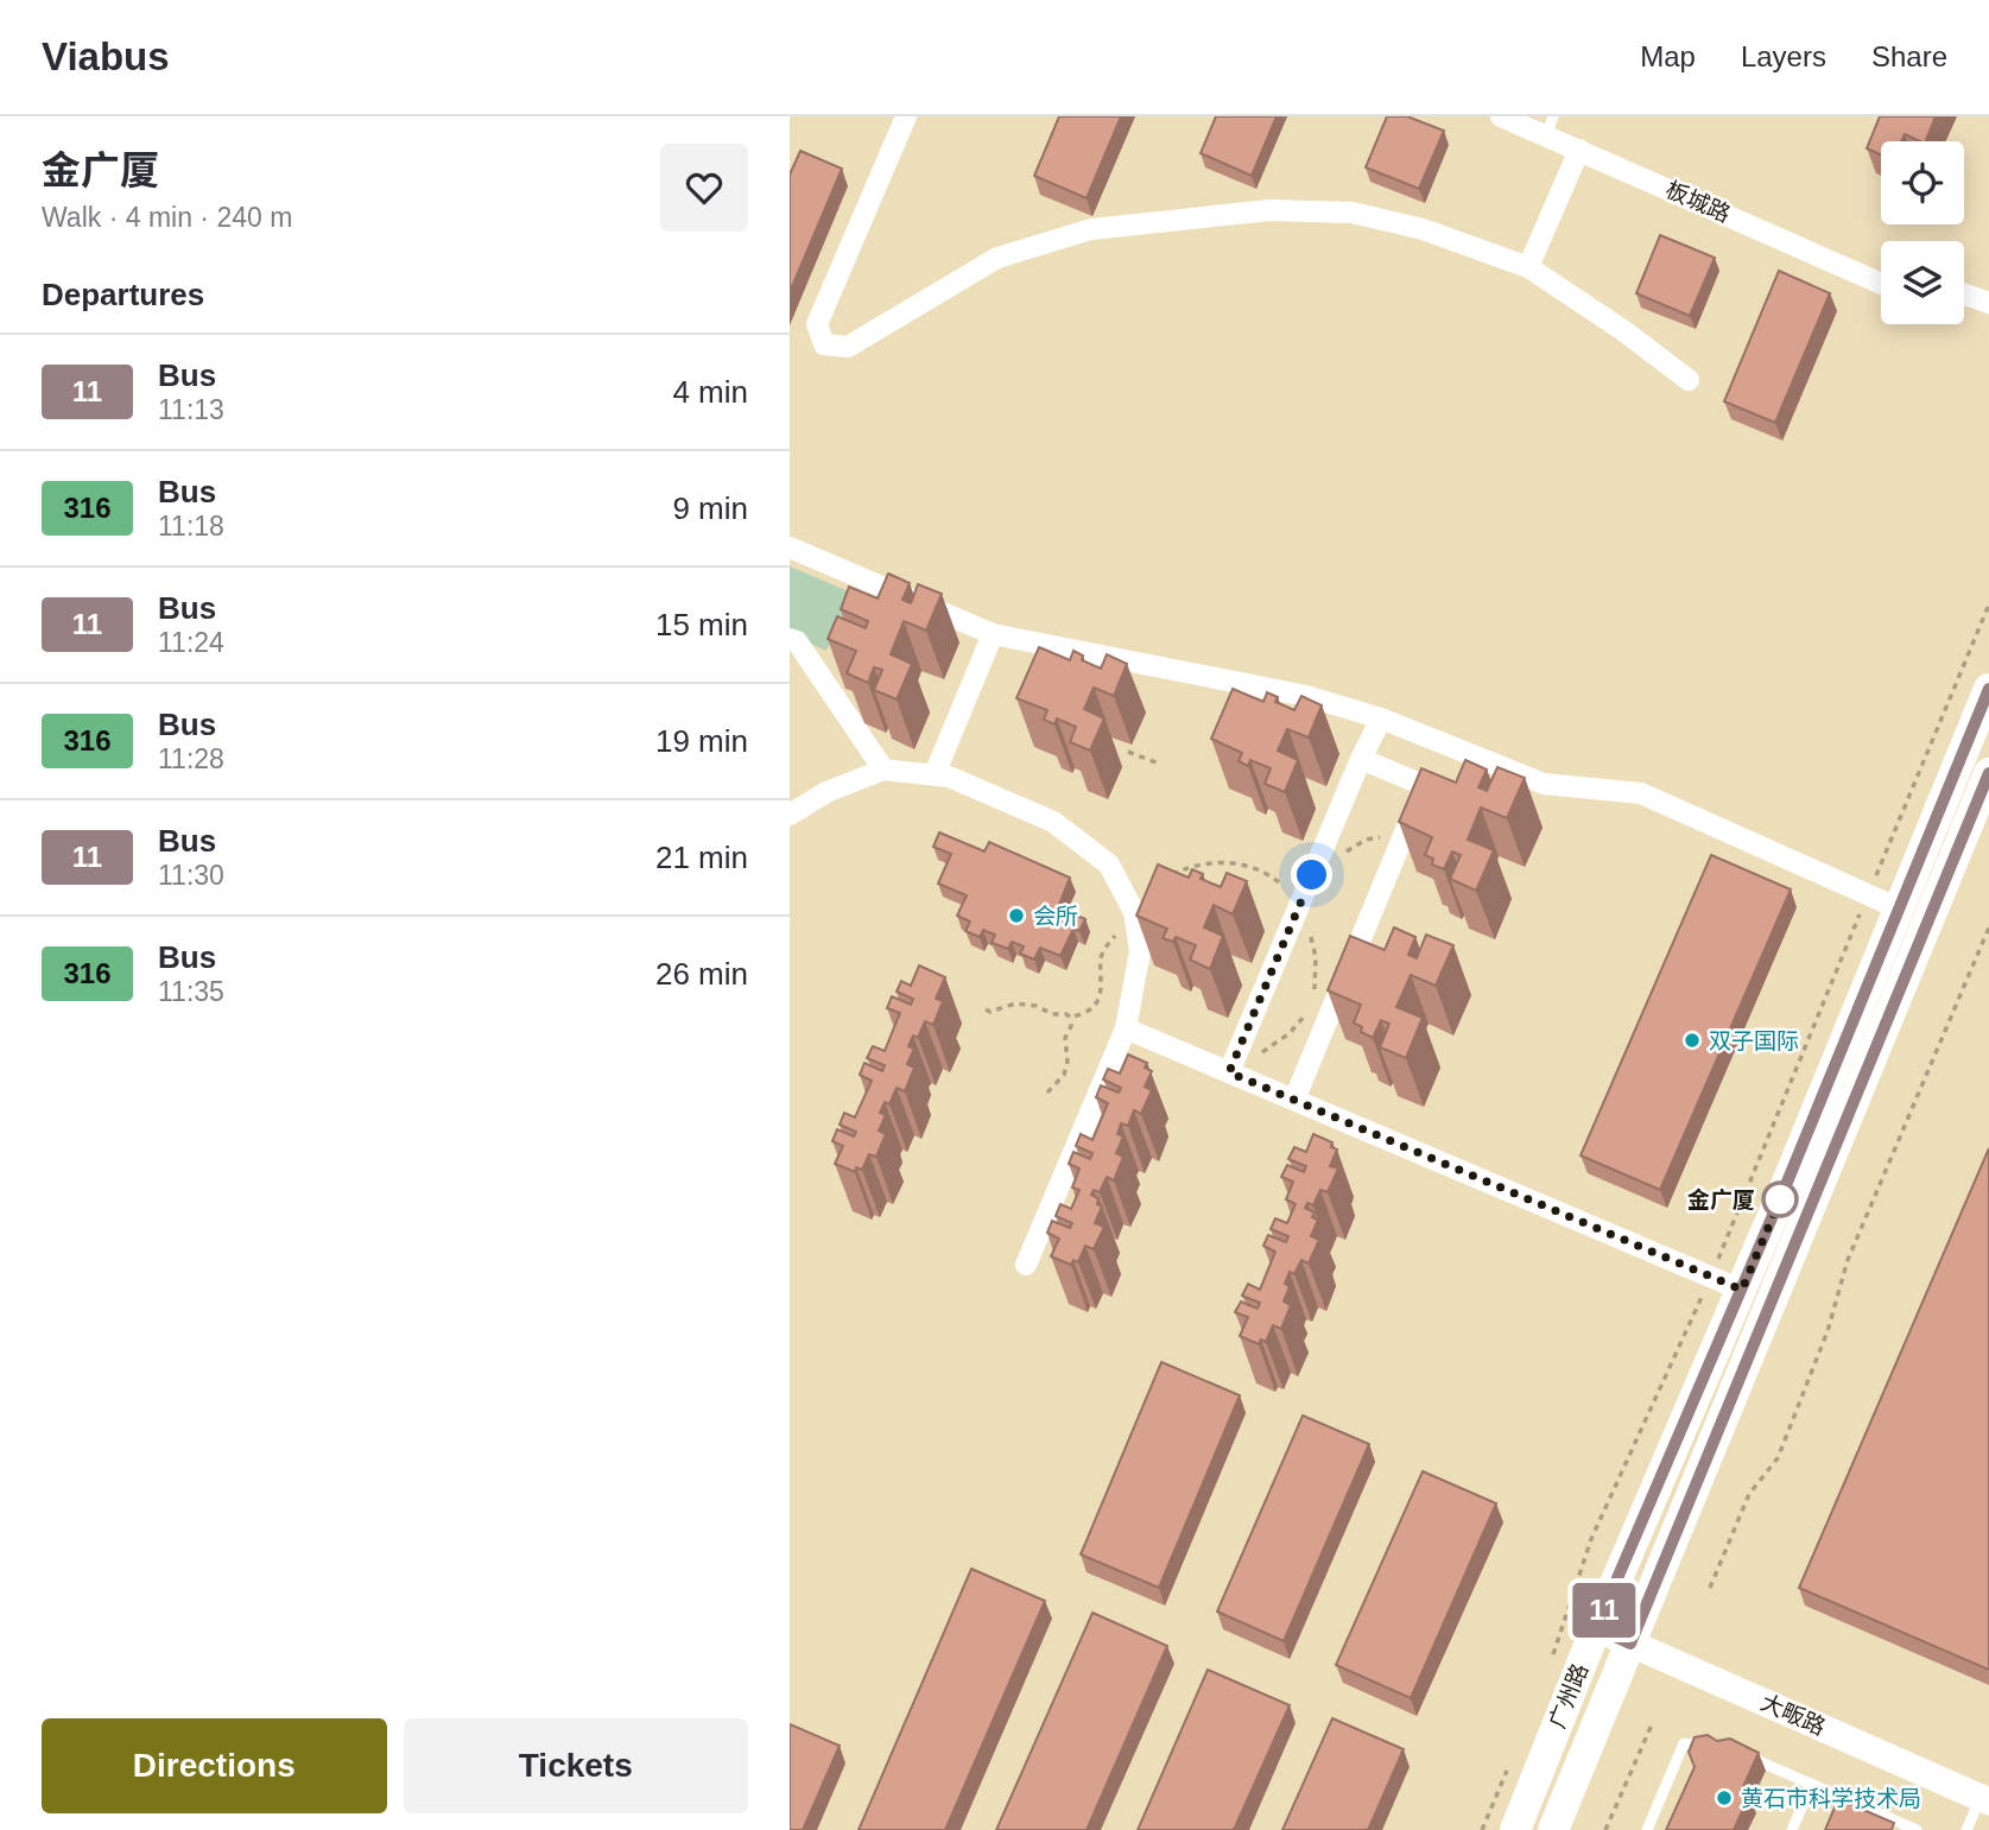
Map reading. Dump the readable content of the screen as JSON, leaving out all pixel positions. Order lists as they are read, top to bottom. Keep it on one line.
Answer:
{"streets":{"main road":["广州路"],"street":["板城路","大畈路"]},"crossings":[["广州路","大畈路"]],"places":["会所","双子国际","金广厦","黄石市科学技术局"],"lines":["bus line 11"],"page":{"header":"Viabus","nav":["Map","Layers","Share"],"heading":[["金广厦","Walk · 4 min · 240 m"],"Departures"],"on_map":"11","list":[{"mark":"11","name":"Bus","note":"11:13","value":"4 min"},{"mark":"316","name":"Bus","note":"11:18","value":"9 min"},{"mark":"11","name":"Bus","note":"11:24","value":"15 min"},{"mark":"316","name":"Bus","note":"11:28","value":"19 min"},{"mark":"11","name":"Bus","note":"11:30","value":"21 min"},{"mark":"316","name":"Bus","note":"11:35","value":"26 min"}],"buttons":["Directions","Tickets"]}}
